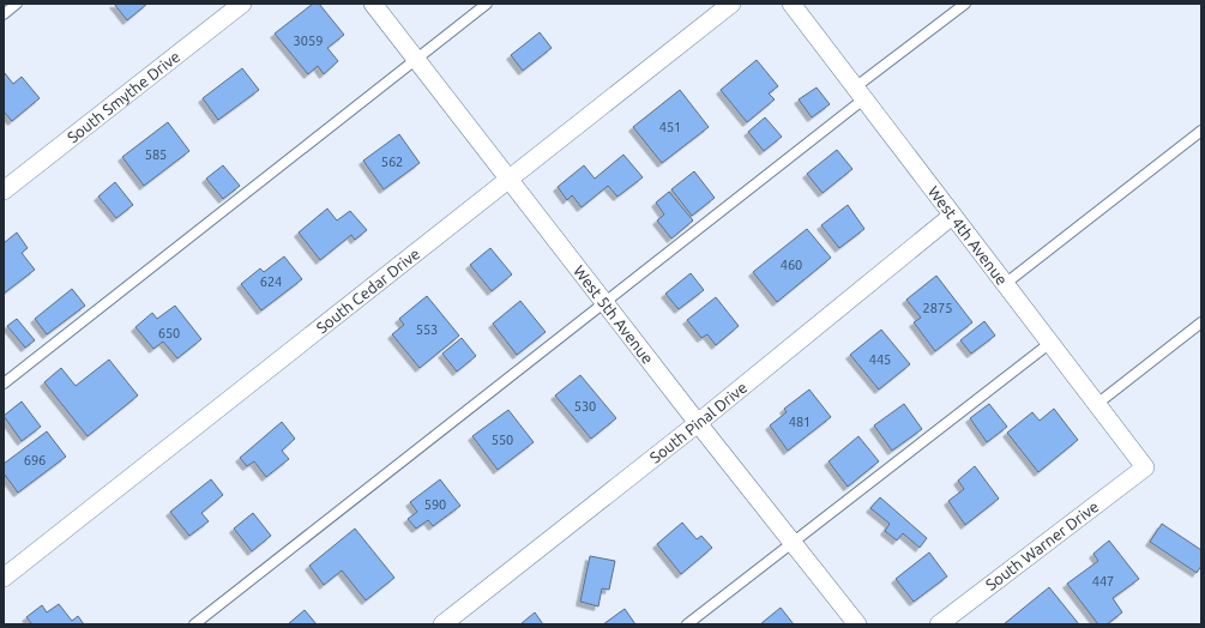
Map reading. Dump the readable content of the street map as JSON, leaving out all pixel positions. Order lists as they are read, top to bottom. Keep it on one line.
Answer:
{"streets":{"street":["South Smythe Drive","West 4th Avenue","South Cedar Drive","West 5th Avenue","South Pinal Drive","South Warner Drive"]},"crossings":[["West 4th Avenue","South Pinal Drive"],["West 4th Avenue","South Warner Drive"],["South Cedar Drive","West 5th Avenue"],["West 5th Avenue","South Pinal Drive"]],"house_numbers":["3059","451","585","562","460","624","2875","553","650","445","530","481","550","696","590","447"]}
